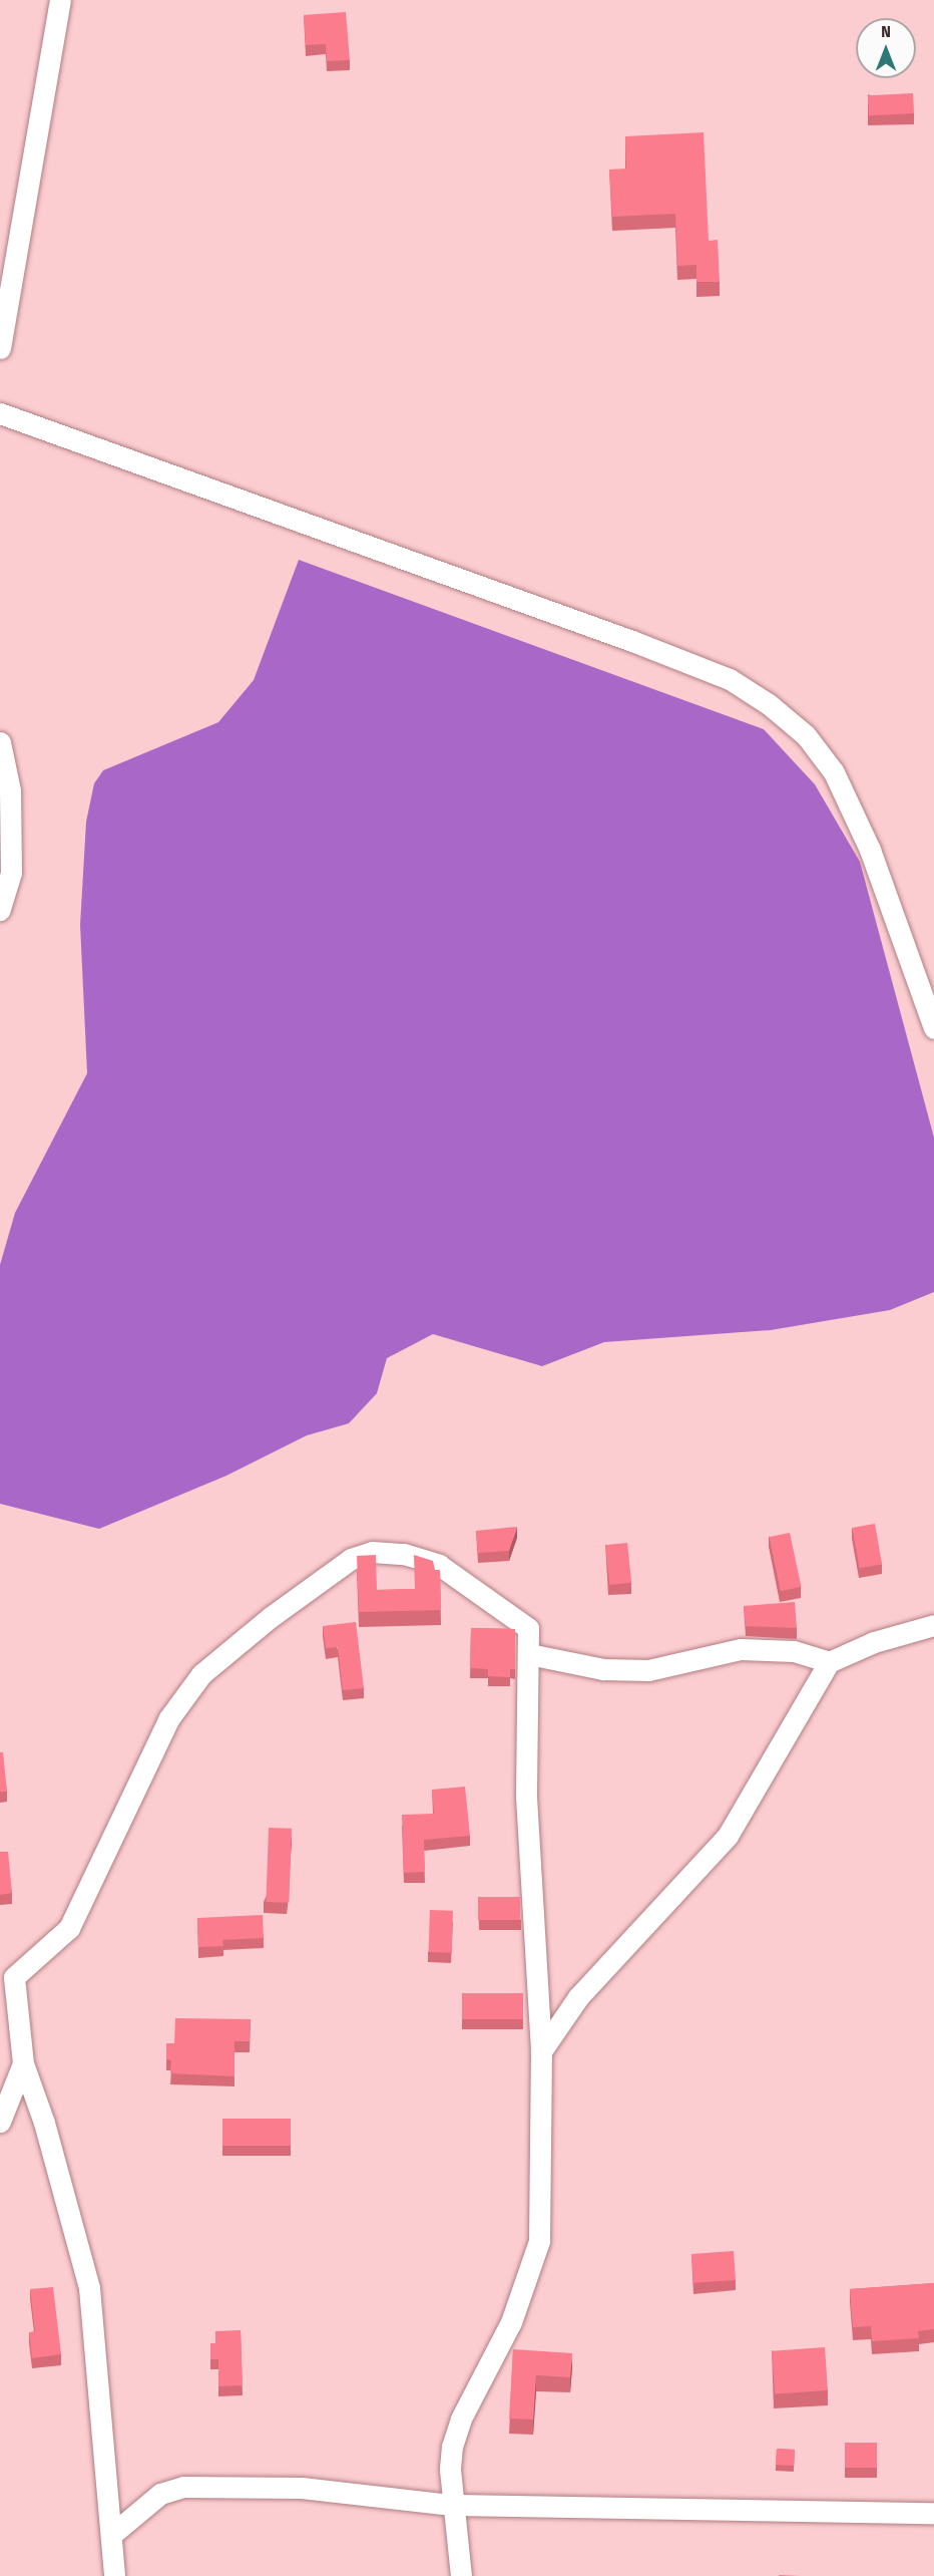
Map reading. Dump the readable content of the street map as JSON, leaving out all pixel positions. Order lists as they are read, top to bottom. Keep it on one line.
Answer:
{"north":"top"}
